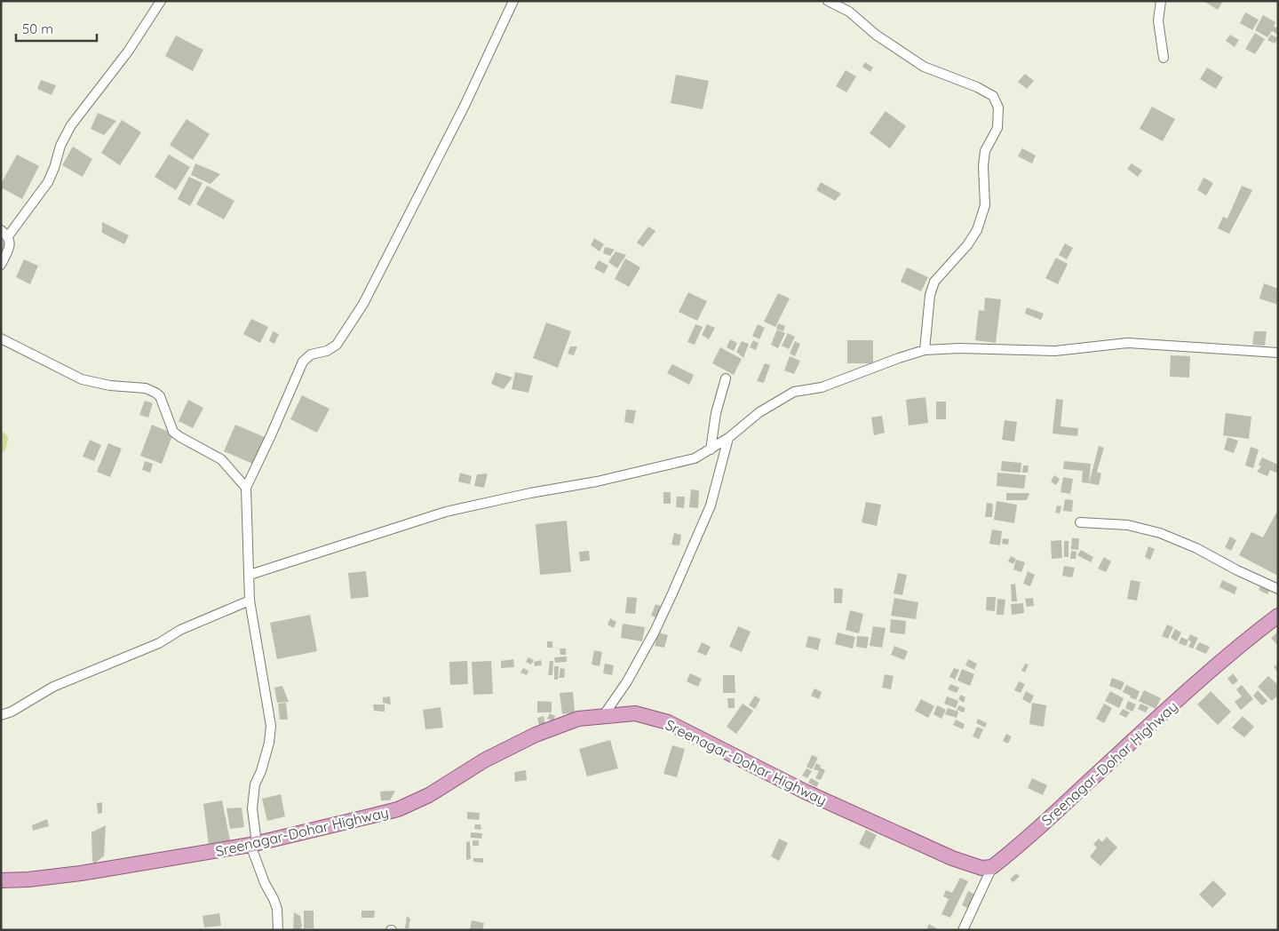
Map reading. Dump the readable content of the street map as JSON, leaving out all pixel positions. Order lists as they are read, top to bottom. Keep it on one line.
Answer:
{"streets":{"main road":["Sreenagar-Dohar Highway"]},"scale_bar":"50 m"}
